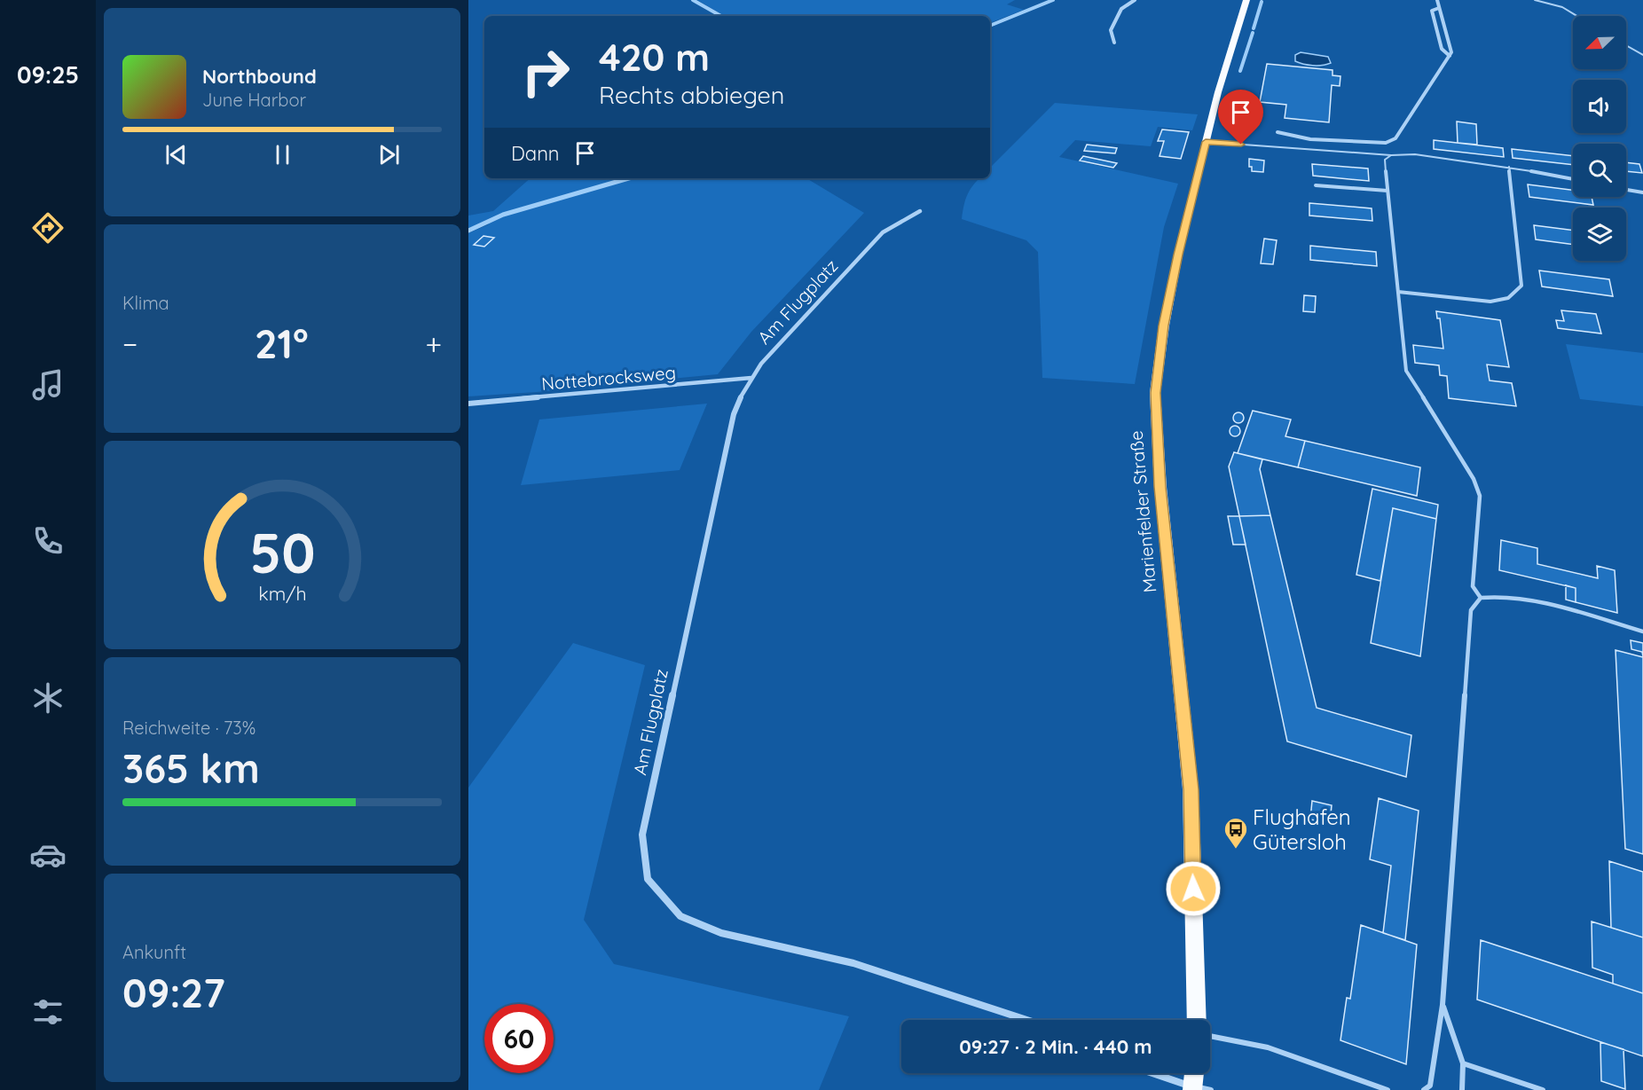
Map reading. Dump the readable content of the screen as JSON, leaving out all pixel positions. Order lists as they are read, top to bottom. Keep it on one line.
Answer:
{"streets":{"main road":["Marienfelder Straße"],"street":["Am Flugplatz","Nottebrocksweg"]},"crossings":[["Am Flugplatz","Nottebrocksweg"]],"places":{"bus stop":["Flughafen Gütersloh"]},"north":"bottom left","page":{"tabs":"09:25","turn":["420 m","Rechts abbiegen"],"song":["Northbound","June Harbor"],"then":"Dann","tile":["Klima",["Reichweite · 73%","365 km"],["Ankunft","09:27"]],"heat":["−","21°","+"],"limit":"60","trip":"09:27 · 2 Min. · 440 m","gauge":["50","km/h"]}}
